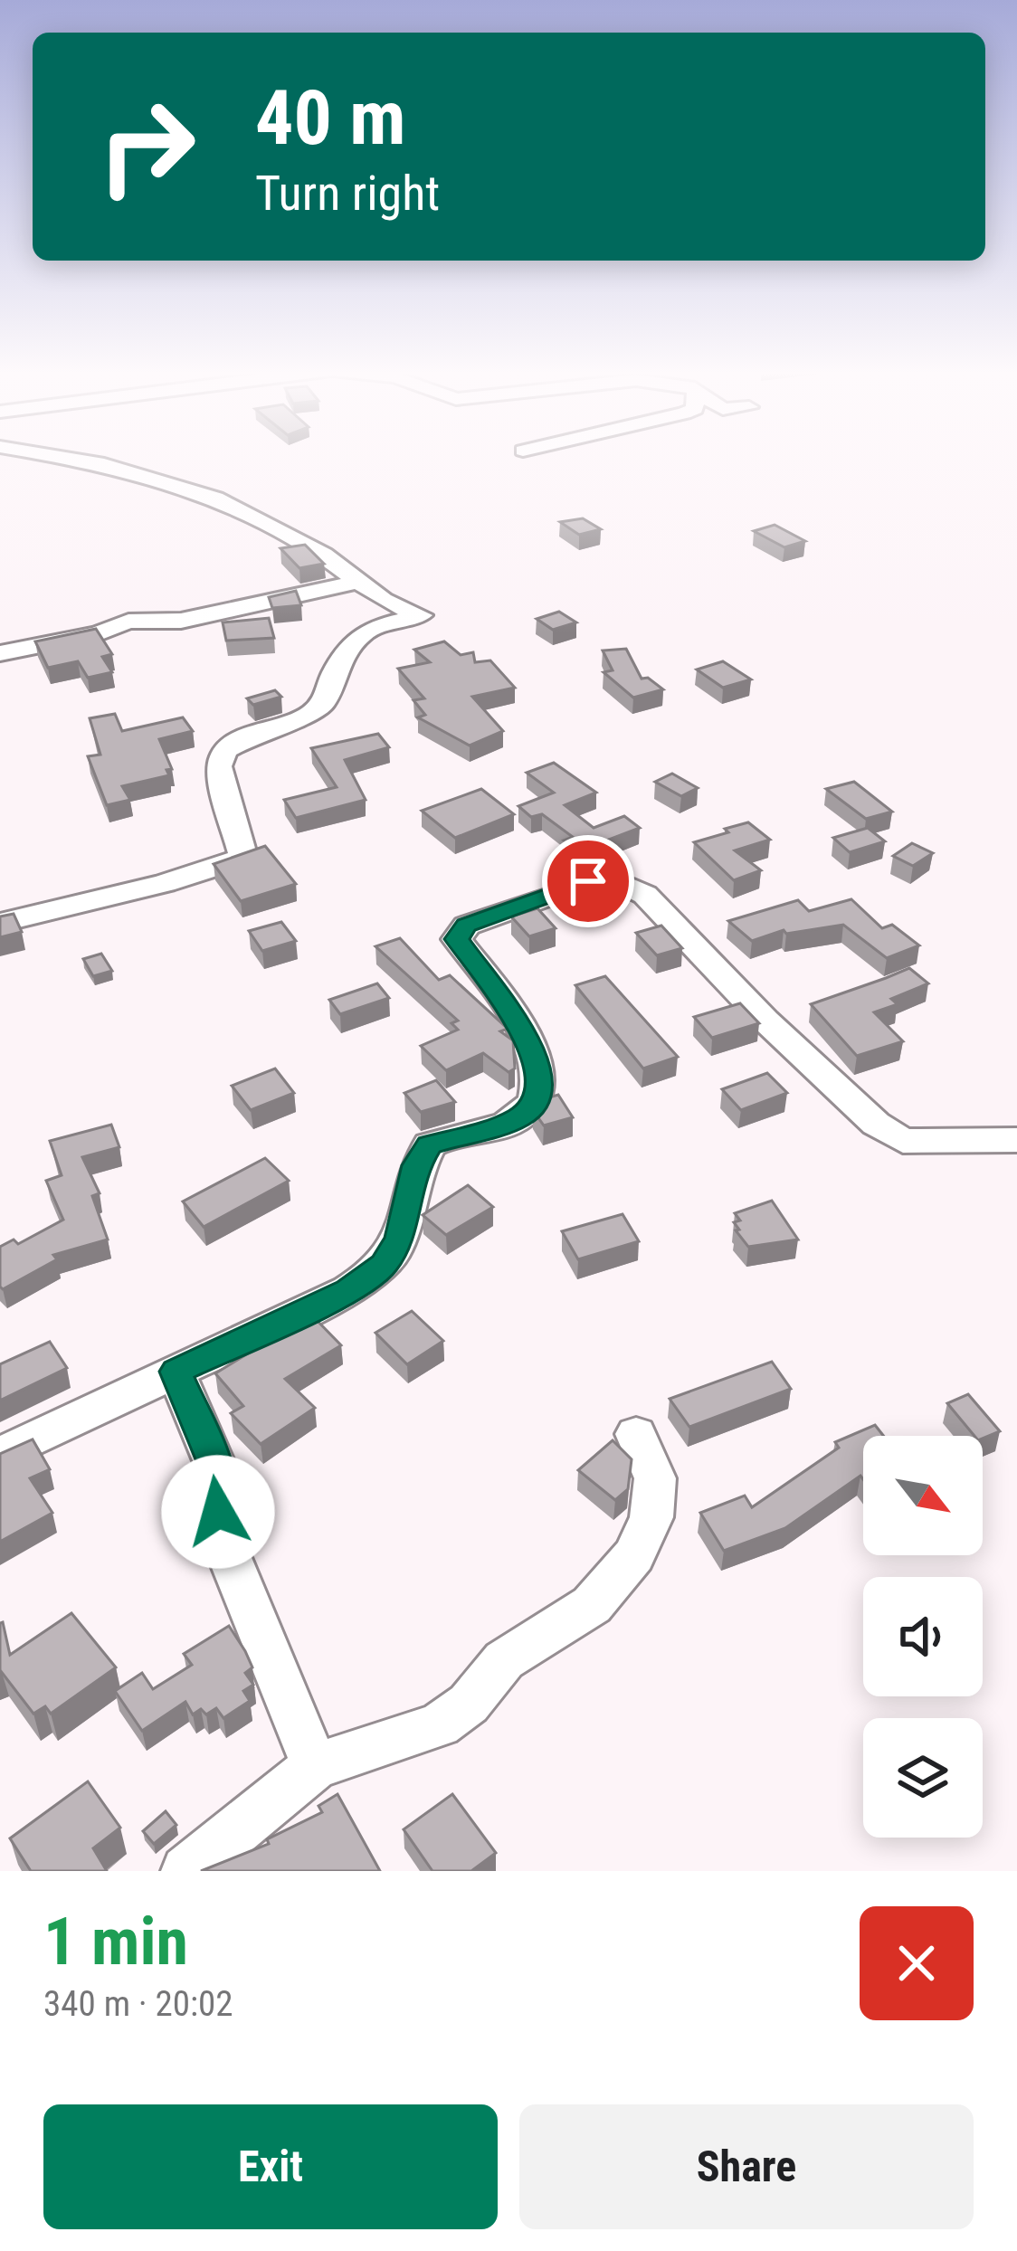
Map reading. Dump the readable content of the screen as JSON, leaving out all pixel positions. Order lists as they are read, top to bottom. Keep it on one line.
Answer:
{"north":"bottom right","page":{"turn":["40 m","Turn right"],"heading":["1 min","340 m · 20:02"],"buttons":["Exit","Share"]}}
